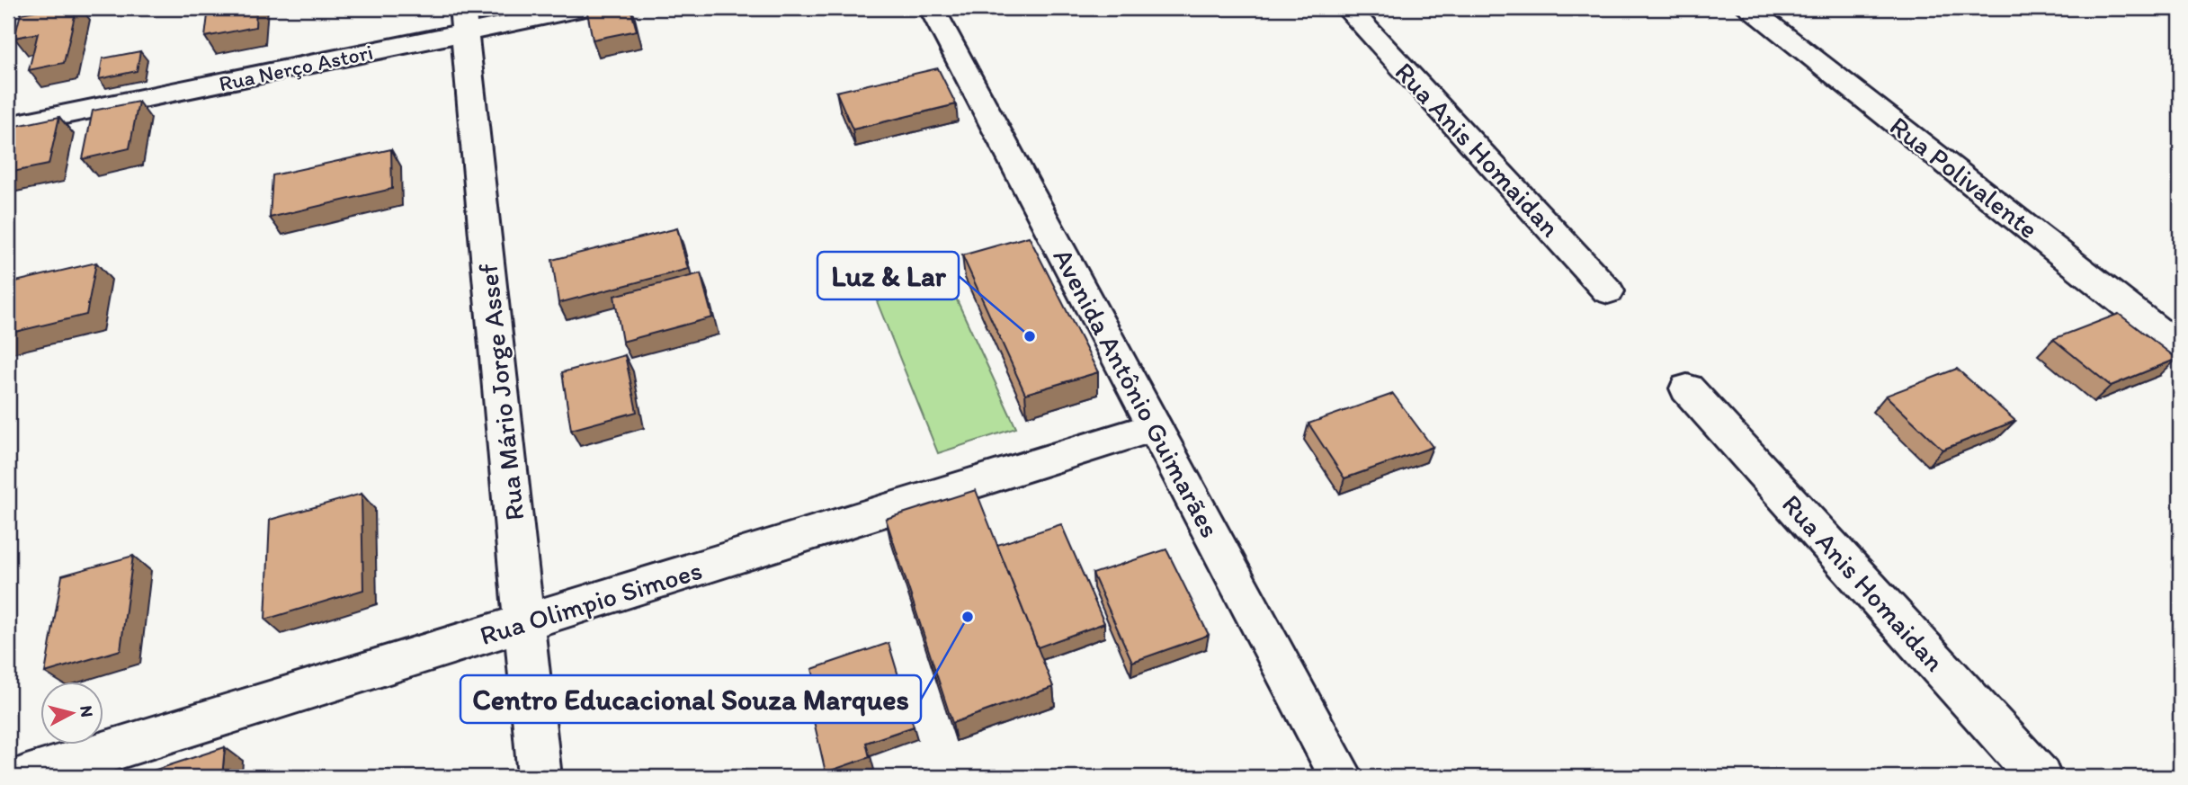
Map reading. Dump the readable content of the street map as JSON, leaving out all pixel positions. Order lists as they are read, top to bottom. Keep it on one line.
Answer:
{"streets":{"street":["Rua Nerço Astori","Rua Anis Homaidan","Rua Polivalente","Rua Mário Jorge Assef","Avenida Antônio Guimarães","Rua Olimpio Simoes"]},"crossings":[["Rua Nerço Astori","Rua Mário Jorge Assef"],["Rua Mário Jorge Assef","Rua Olimpio Simoes"],["Avenida Antônio Guimarães","Rua Olimpio Simoes"]],"places":["Luz & Lar","Centro Educacional Souza Marques"],"north":"right"}
